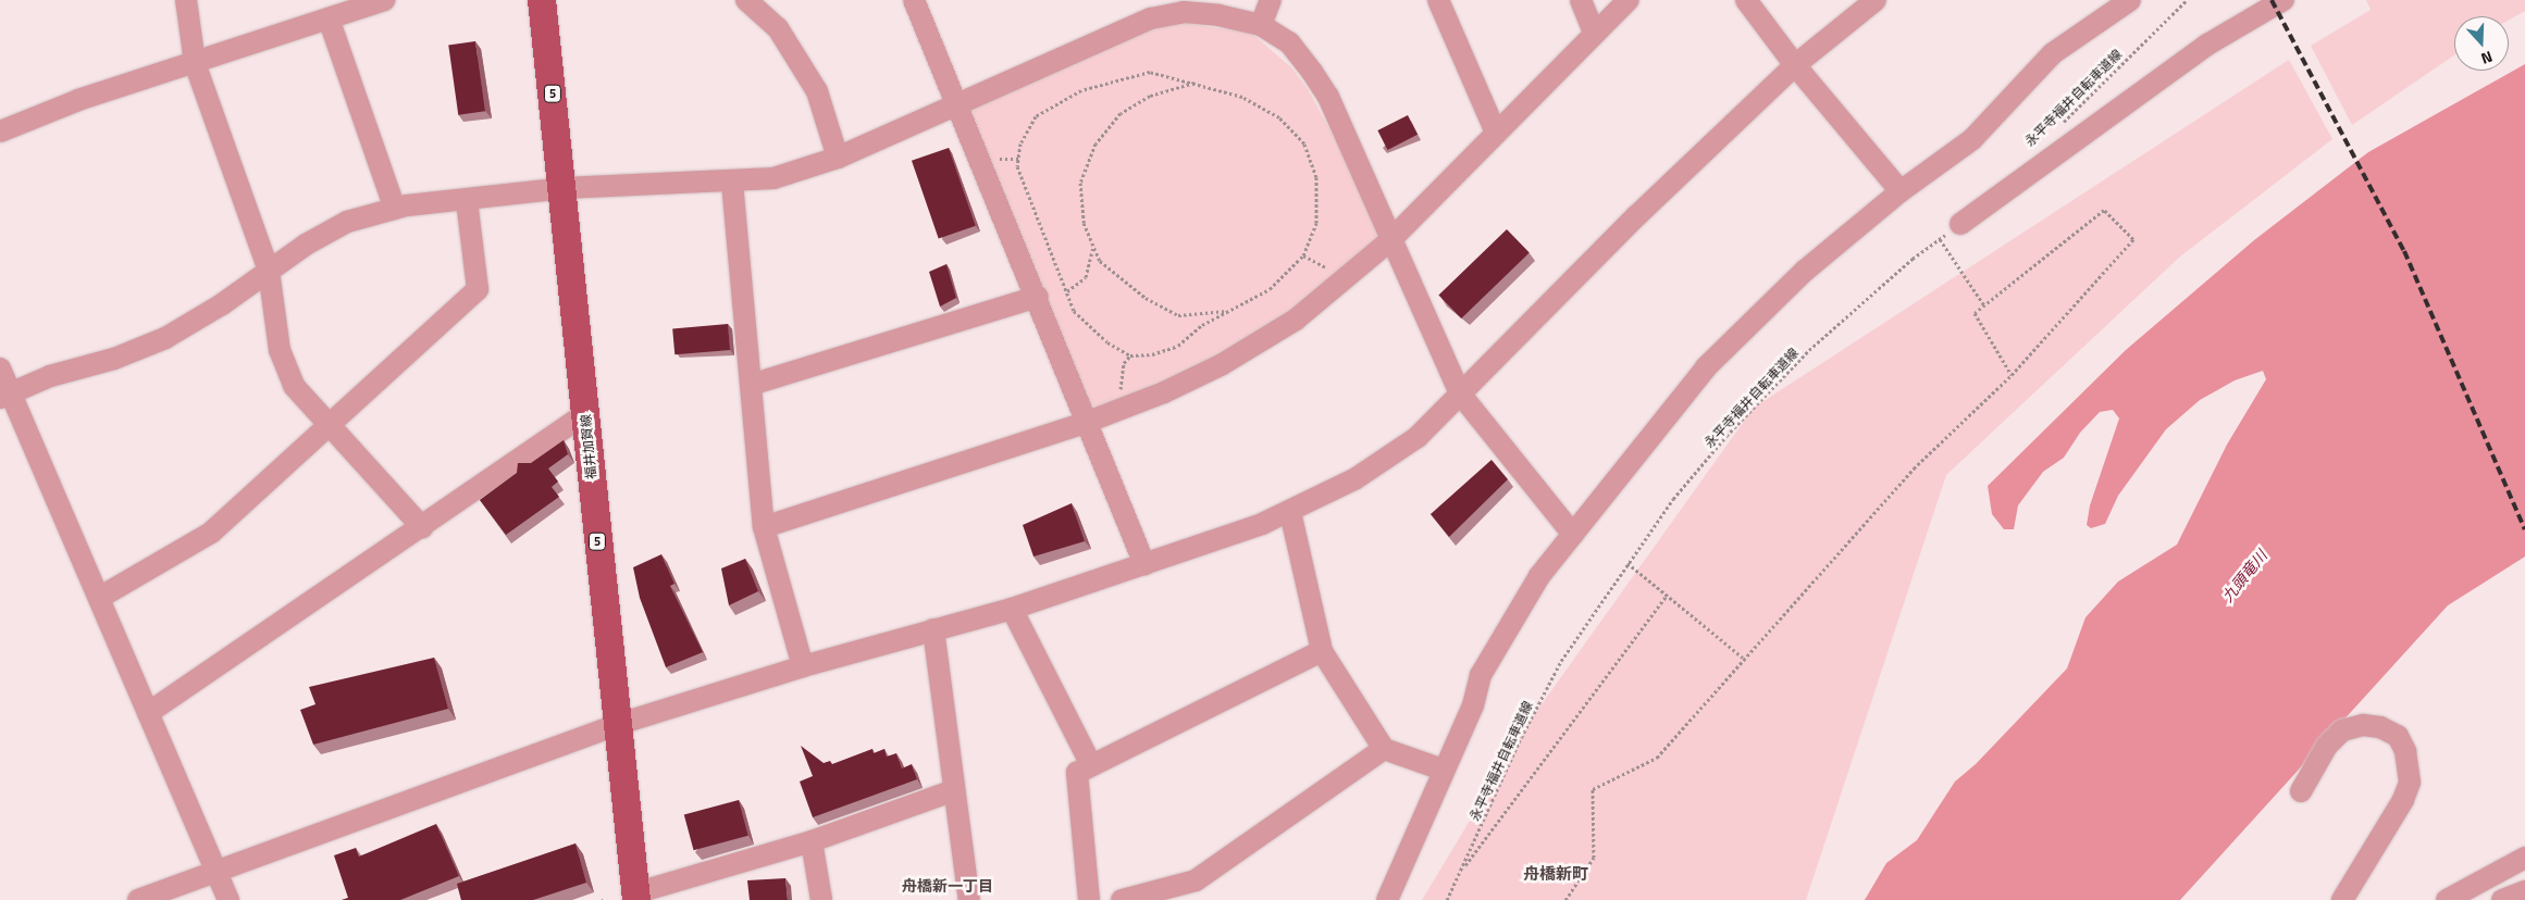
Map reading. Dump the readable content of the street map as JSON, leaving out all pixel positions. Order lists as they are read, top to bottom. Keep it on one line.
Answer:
{"streets":{"main road":["5","福井加賀線"],"path":["永平寺福井自転車道線"]},"districts":["舟橋新町","舟橋新一丁目"],"water":["九頭竜川"],"north":"bottom"}
